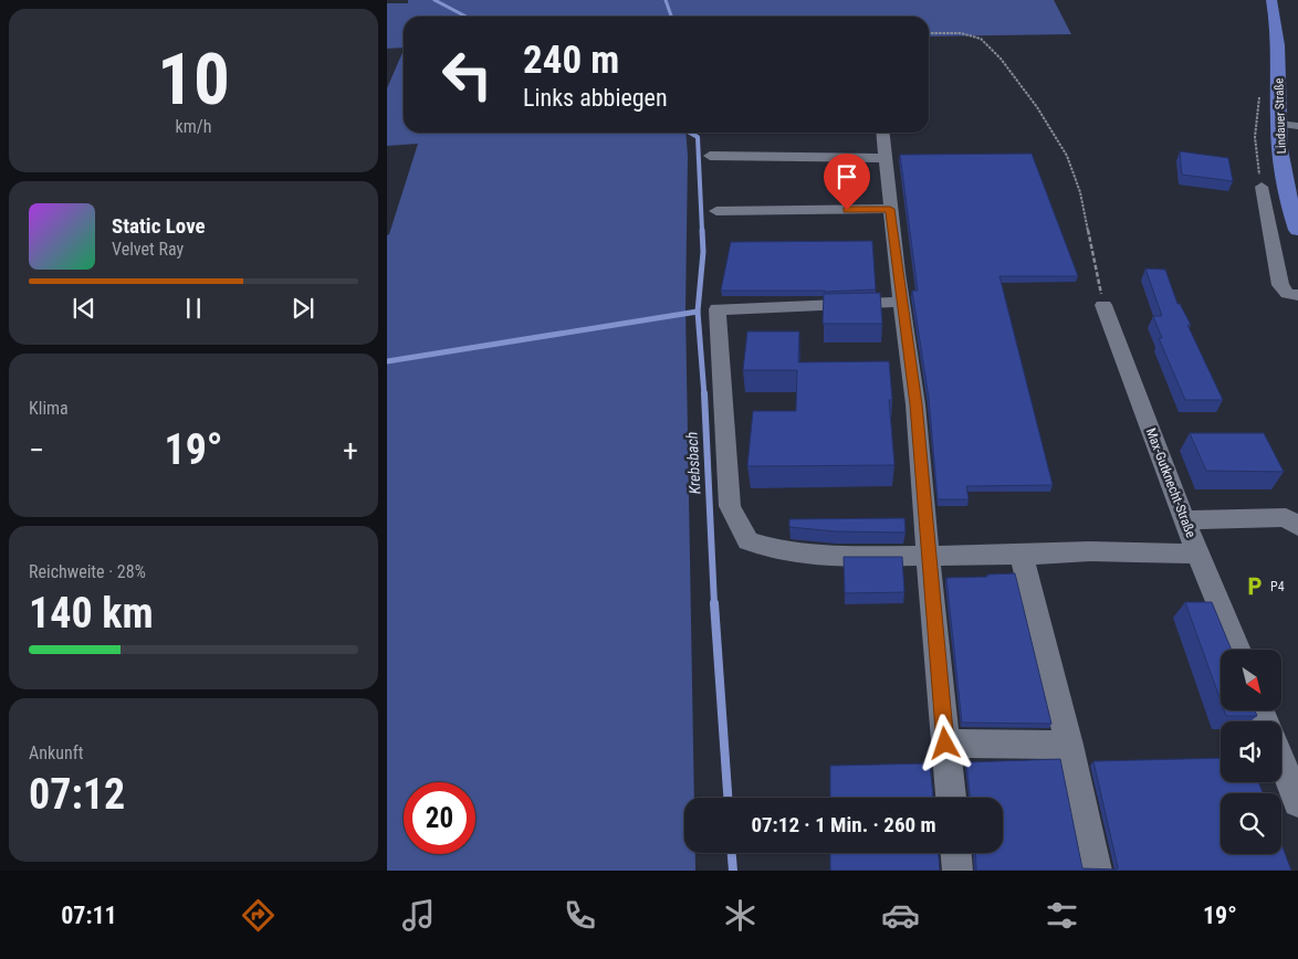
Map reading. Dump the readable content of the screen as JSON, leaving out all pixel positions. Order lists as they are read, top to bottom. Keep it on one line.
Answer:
{"streets":{"main road":["Lindauer Straße"],"street":["Max-Gutknecht-Straße"]},"water":["Krebsbach"],"places":{"parking":["P4"]},"north":"bottom right","page":{"tile":[["10","km/h"],"Klima",["Reichweite · 28%","140 km"],["Ankunft","07:12"]],"turn":["240 m","Links abbiegen"],"song":["Static Love","Velvet Ray"],"heat":["−","19°","+"],"limit":"20","trip":"07:12 · 1 Min. · 260 m","tabs":["07:11","19°"]}}
